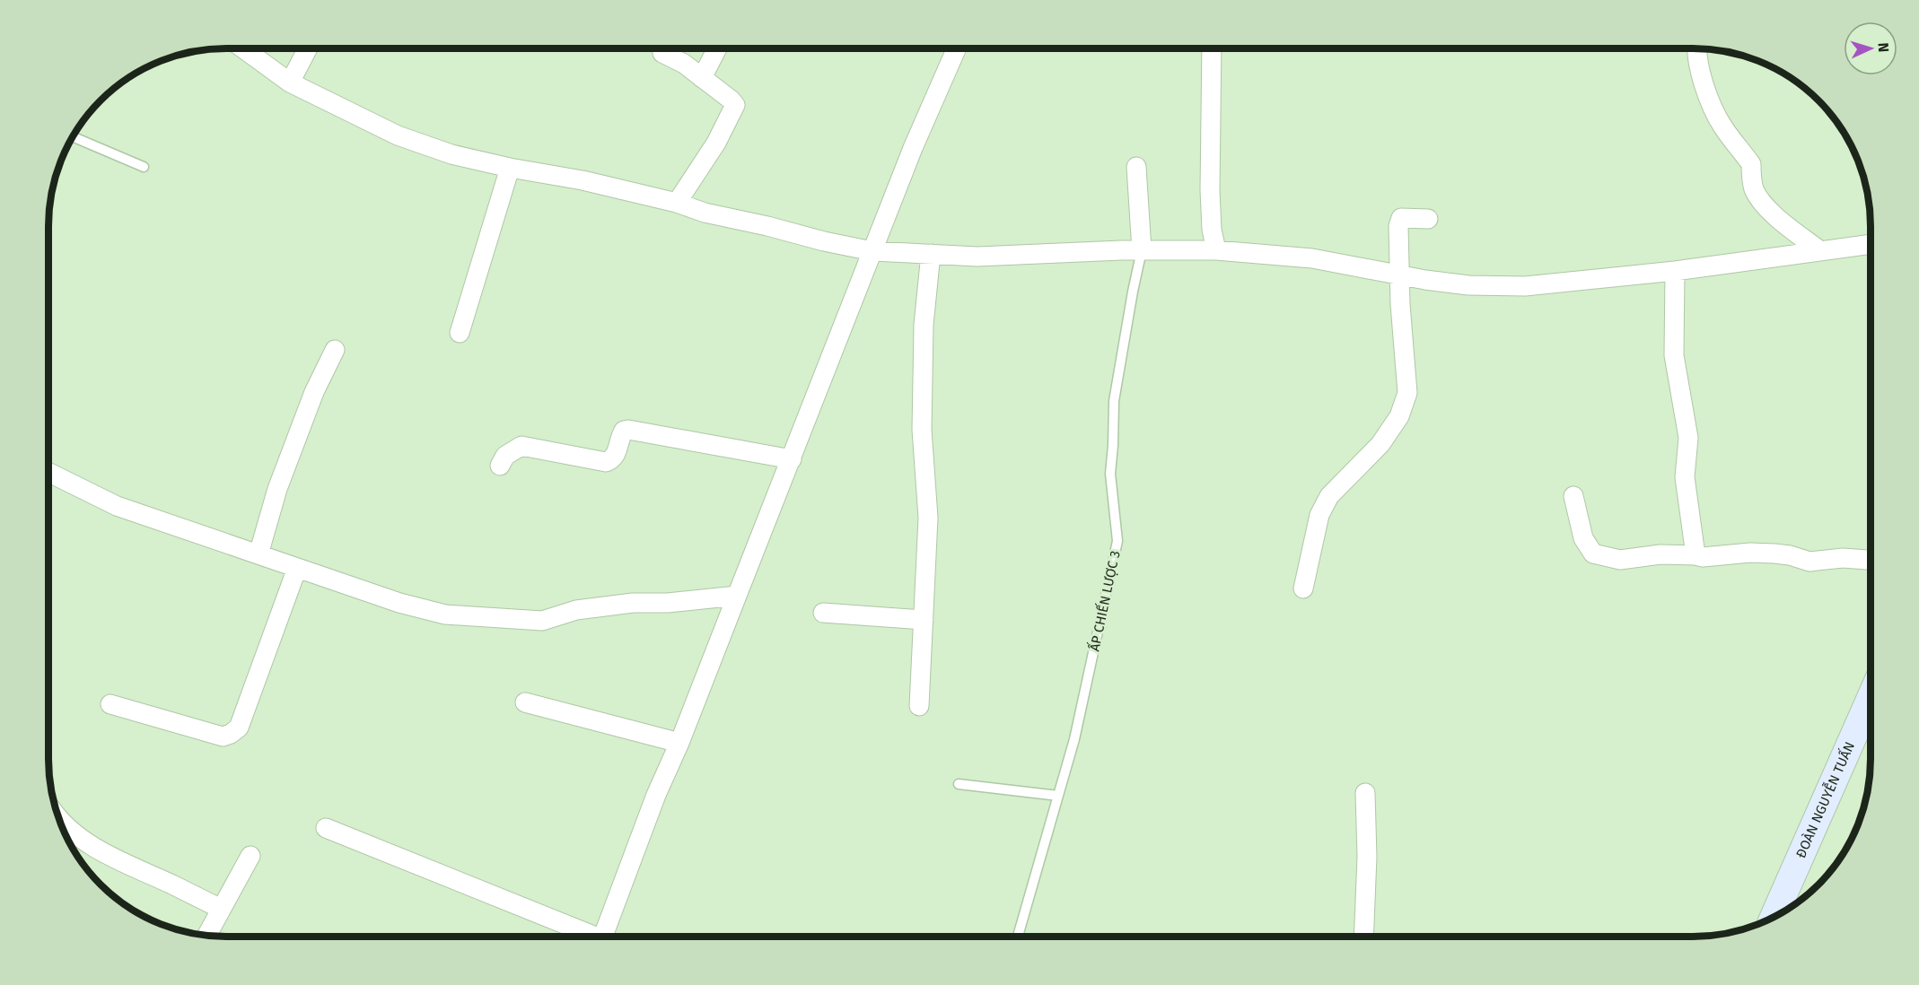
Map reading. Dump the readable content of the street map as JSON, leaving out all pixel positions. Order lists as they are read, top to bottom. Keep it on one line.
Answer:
{"streets":{"main road":["ĐOÀN NGUYỄN TUẤN"],"lane":["ẤP CHIẾN LƯỢC 3"]},"north":"right"}
